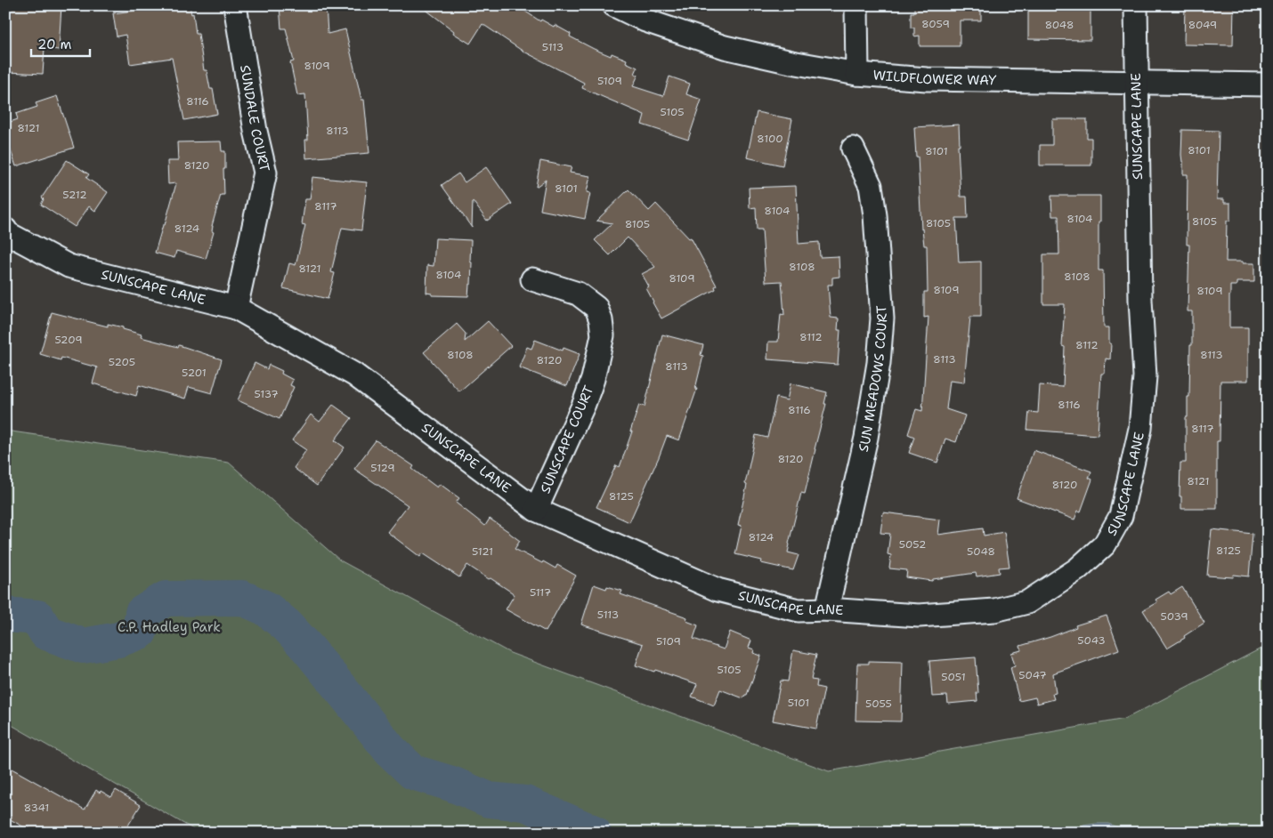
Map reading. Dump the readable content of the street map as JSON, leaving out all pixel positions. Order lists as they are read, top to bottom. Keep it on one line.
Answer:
{"streets":{"street":["WILDFLOWER WAY","SUNDALE COURT","SUNSCAPE LANE","SUN MEADOWS COURT","SUNSCAPE COURT"]},"crossings":[["WILDFLOWER WAY","SUNSCAPE LANE"],["SUNDALE COURT","SUNSCAPE LANE"],["SUNSCAPE LANE","SUN MEADOWS COURT"],["SUNSCAPE LANE","SUNSCAPE COURT"]],"parks":["C.P. Hadley Park"],"house_numbers":["8059","8048","8049","5113","8109","5109","8116","5105","8121","8113","8100","8101","8101","8120","8101","5212","8117","8104","8104","8105","8105","8105","8124","8108","8121","8104","8108","8109","8109","8109","8112","5209","8112","8108","8113","8113","8120","5205","8113","5201","5137","8116","8116","8117","8120","5129","8121","8120","8125","8124","5052","8125","5121","5048","5117","5113","5039","5043","5109","5105","5047","5051","5101","5055","8341"],"scale_bar":"20 m"}
